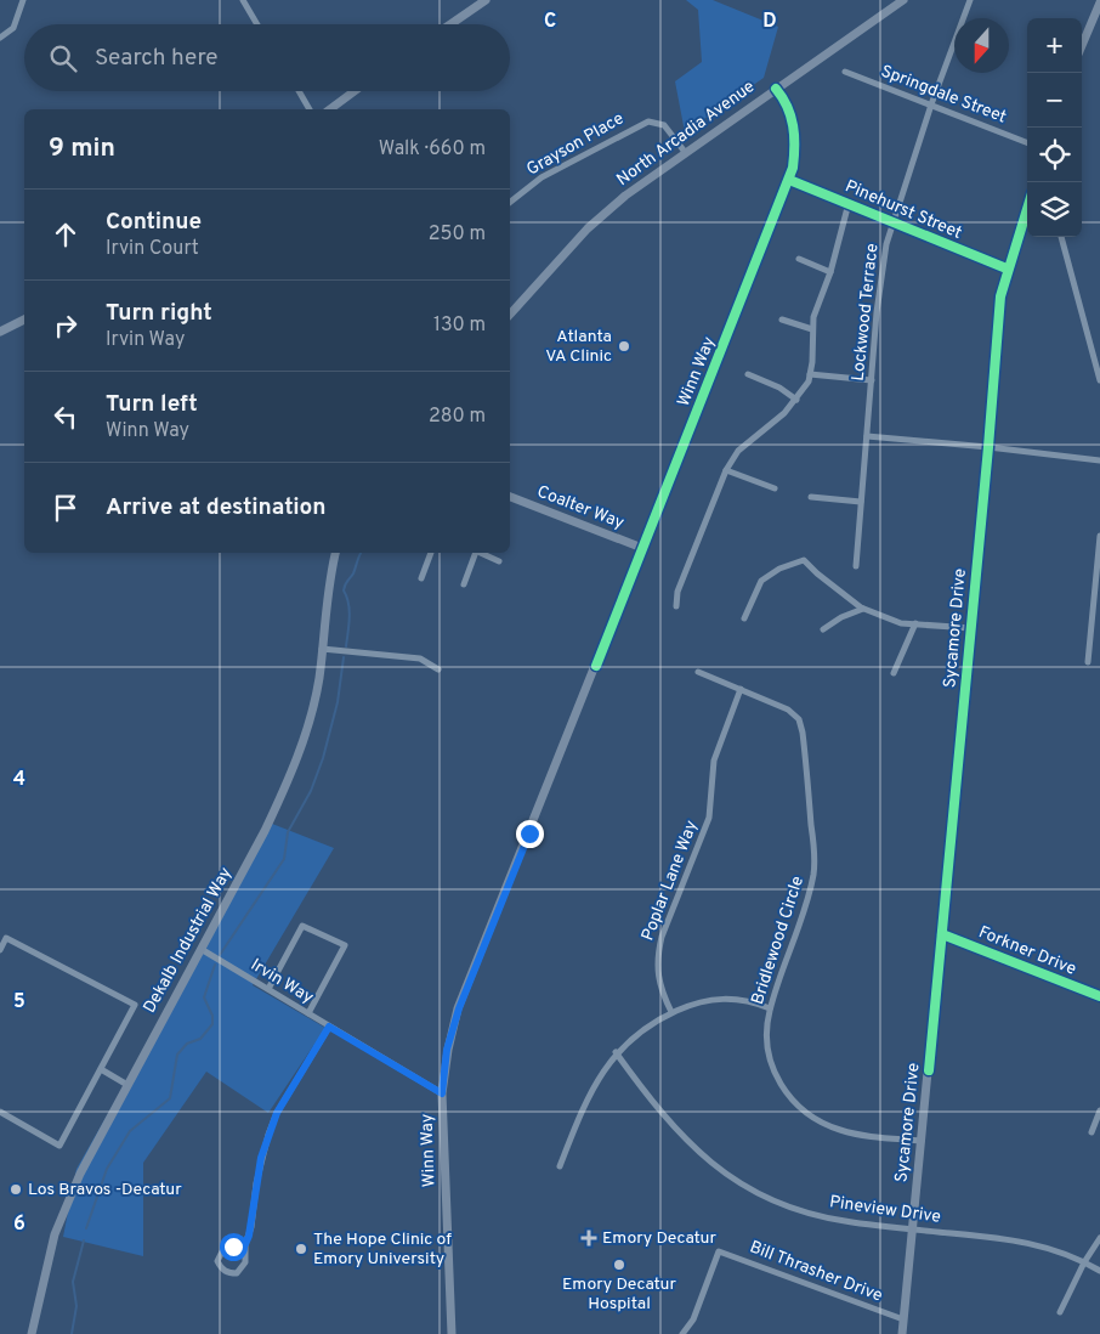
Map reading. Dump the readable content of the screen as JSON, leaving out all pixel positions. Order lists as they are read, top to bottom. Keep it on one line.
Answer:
{"streets":{"street":["Springdale Street","North Arcadia Avenue","Grayson Place","Pinehurst Street","Lockwood Terrace","Winn Way","Coalter Way","Sycamore Drive","Poplar Lane Way","Dekalb Industrial Way","Bridlewood Circle","Forkner Drive","Irvin Way","Pineview Drive","Bill Thrasher Drive"]},"crossings":[["Springdale Street","Lockwood Terrace"],["North Arcadia Avenue","Grayson Place"],["North Arcadia Avenue","Winn Way"],["Pinehurst Street","Lockwood Terrace"],["Pinehurst Street","Winn Way"],["Pinehurst Street","Sycamore Drive"],["Winn Way","Coalter Way"],["Winn Way","Irvin Way"],["Sycamore Drive","Bridlewood Circle"],["Sycamore Drive","Forkner Drive"],["Sycamore Drive","Pineview Drive"],["Sycamore Drive","Bill Thrasher Drive"],["Poplar Lane Way","Bridlewood Circle"],["Dekalb Industrial Way","Irvin Way"]],"places":{"other":["Atlanta VA Clinic","Los Bravos -Decatur","The Hope Clinic of Emory University","Emory Decatur Hospital"],"health":["Emory Decatur"]},"north":"bottom","page":{"map_buttons":["+","−"],"search":"Search here","heading":["9 min","Walk · 660 m"],"list":[["Continue","Irvin Court","250 m"],["Turn right","Irvin Way","130 m"],["Turn left","Winn Way","280 m"],"Arrive at destination"]},"grid":{"columns":["C","D"],"rows":["4","5","6"]}}
